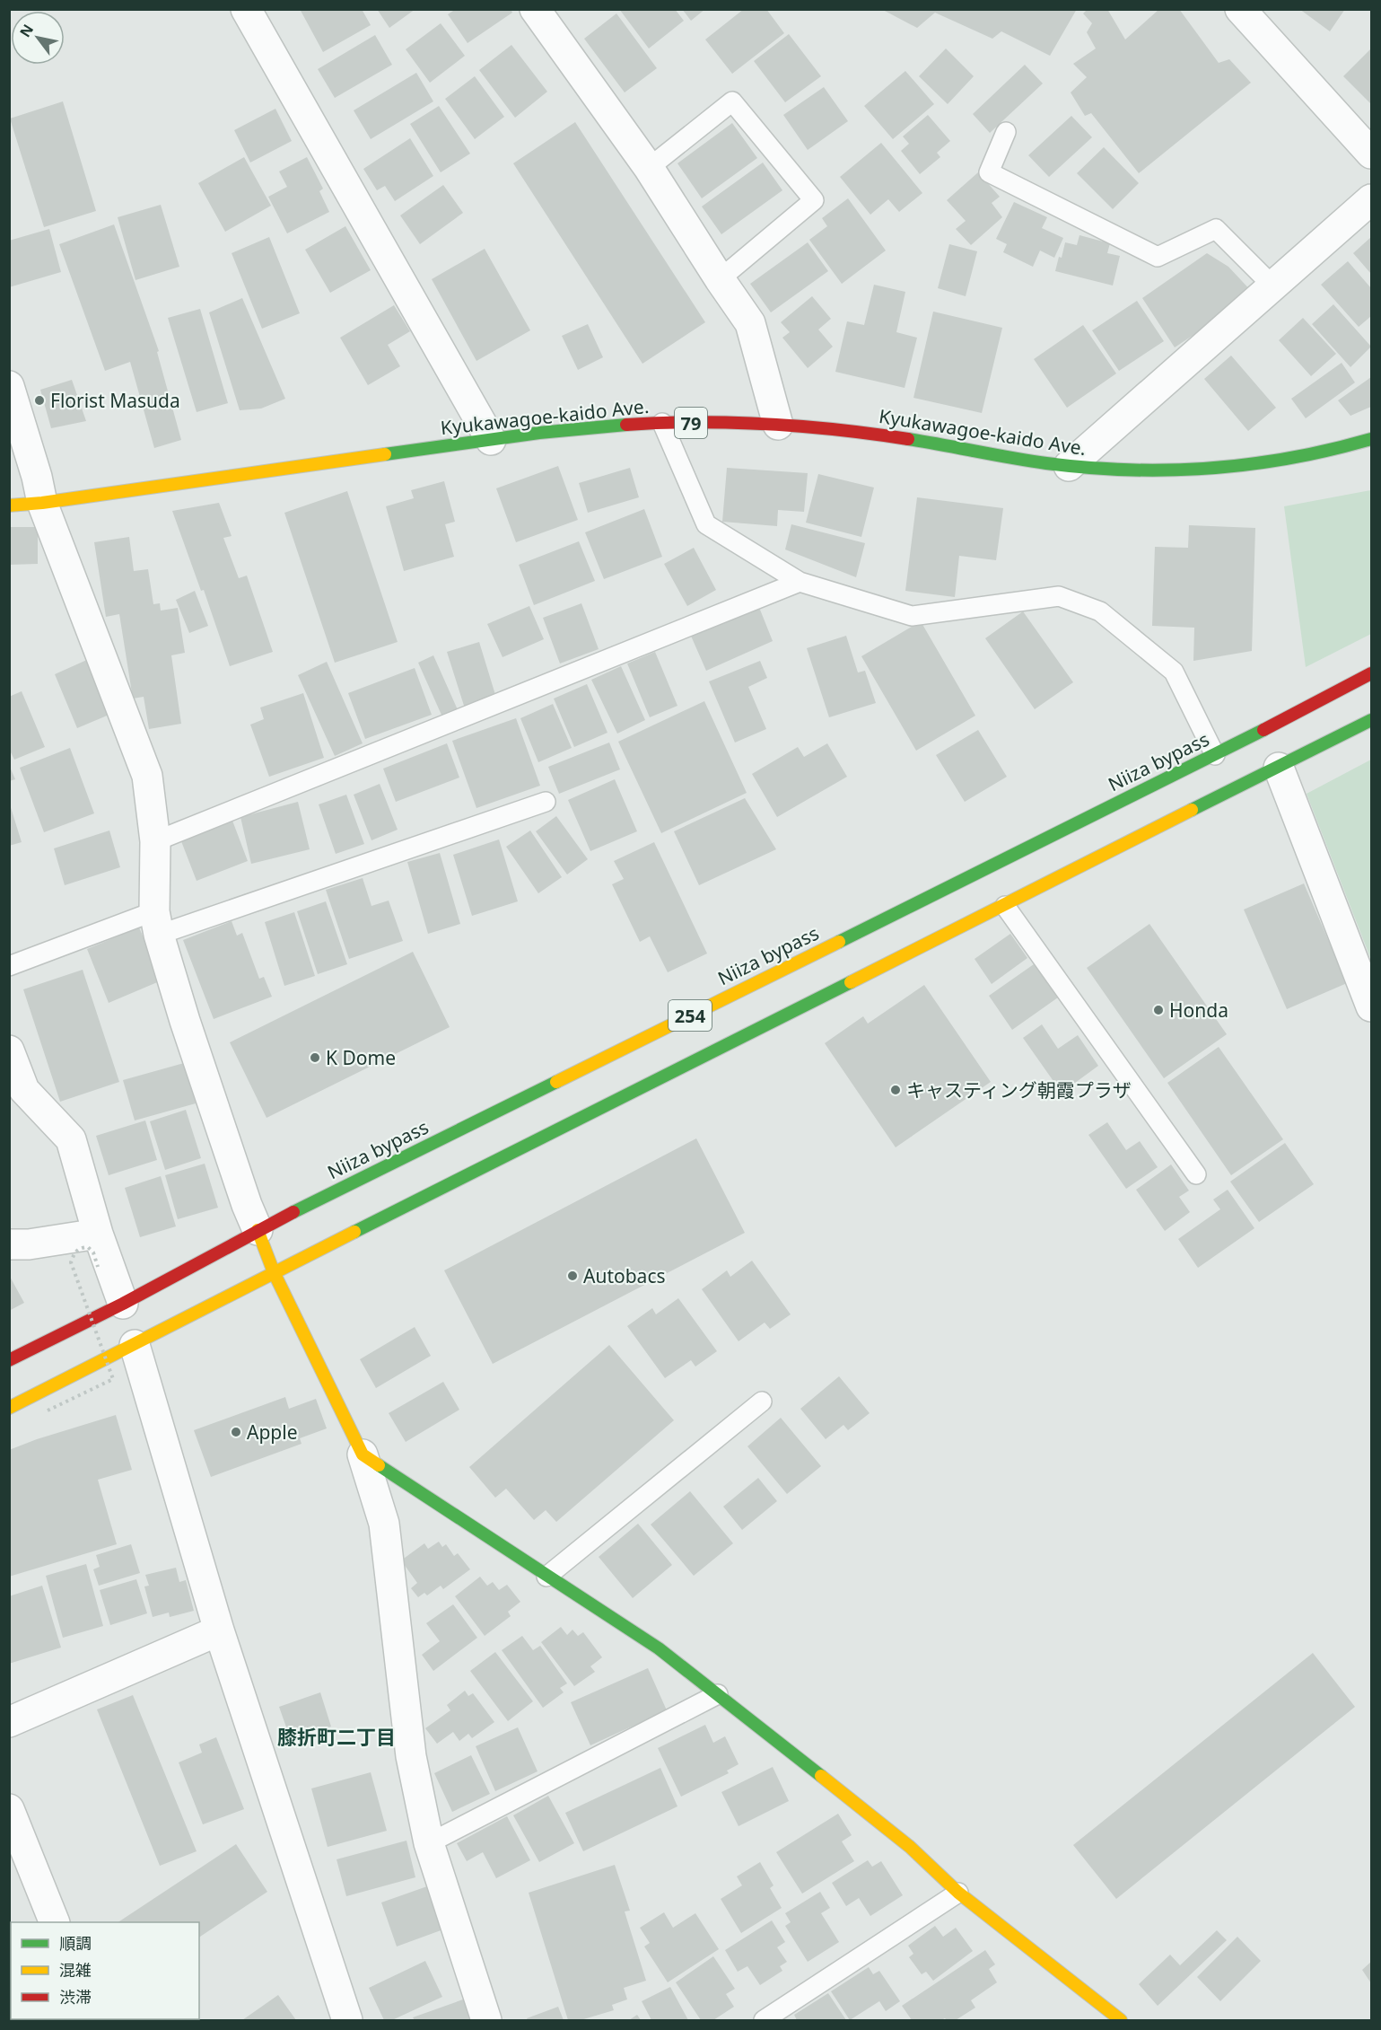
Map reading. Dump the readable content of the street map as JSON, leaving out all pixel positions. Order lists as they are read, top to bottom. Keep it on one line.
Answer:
{"streets":{"main road":["Kyukawagoe-kaido Ave.","79","Niiza bypass","254"]},"districts":["膝折町二丁目"],"places":["Florist Masuda","Honda","K Dome","キャスティング朝霞プラザ","Autobacs","Apple"],"legend":["順調","混雑","渋滞"],"north":"top left"}
